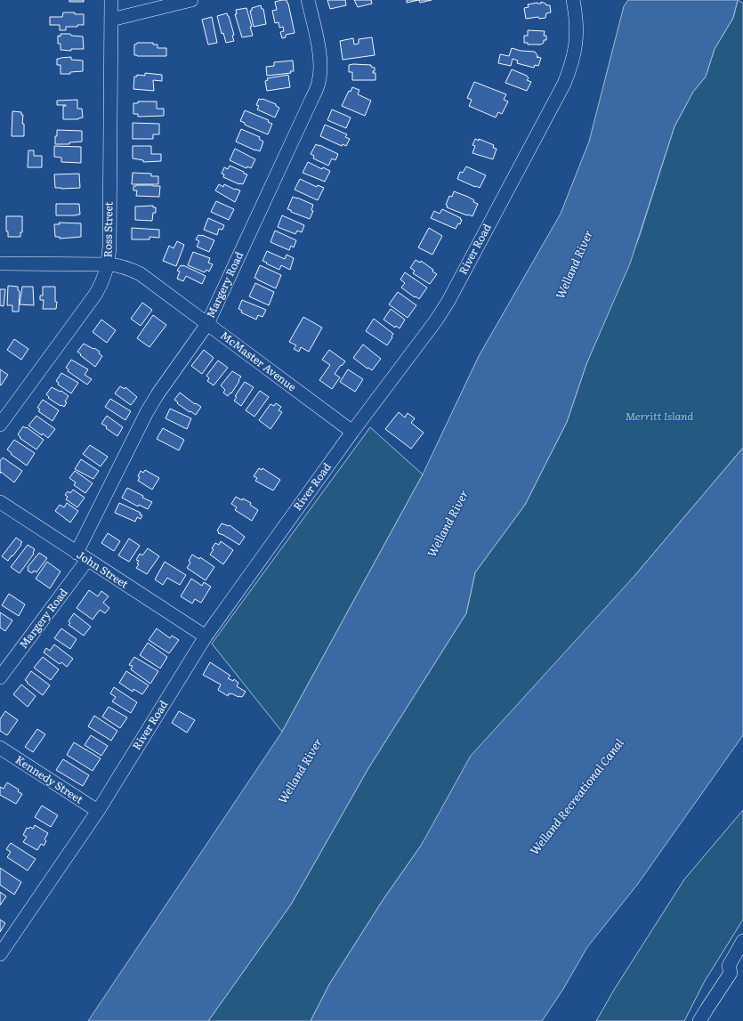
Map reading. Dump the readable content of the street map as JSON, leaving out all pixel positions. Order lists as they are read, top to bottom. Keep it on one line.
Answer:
{"streets":{"street":["Ross Street","River Road","Margery Road","McMaster Avenue","John Street","Kennedy Street"]},"crossings":[["Ross Street","McMaster Avenue"],["River Road","McMaster Avenue"],["River Road","John Street"],["River Road","Kennedy Street"],["Margery Road","McMaster Avenue"],["Margery Road","John Street"]],"water":["Welland River","Welland Recreational Canal"],"parks":["Merritt Island"]}
